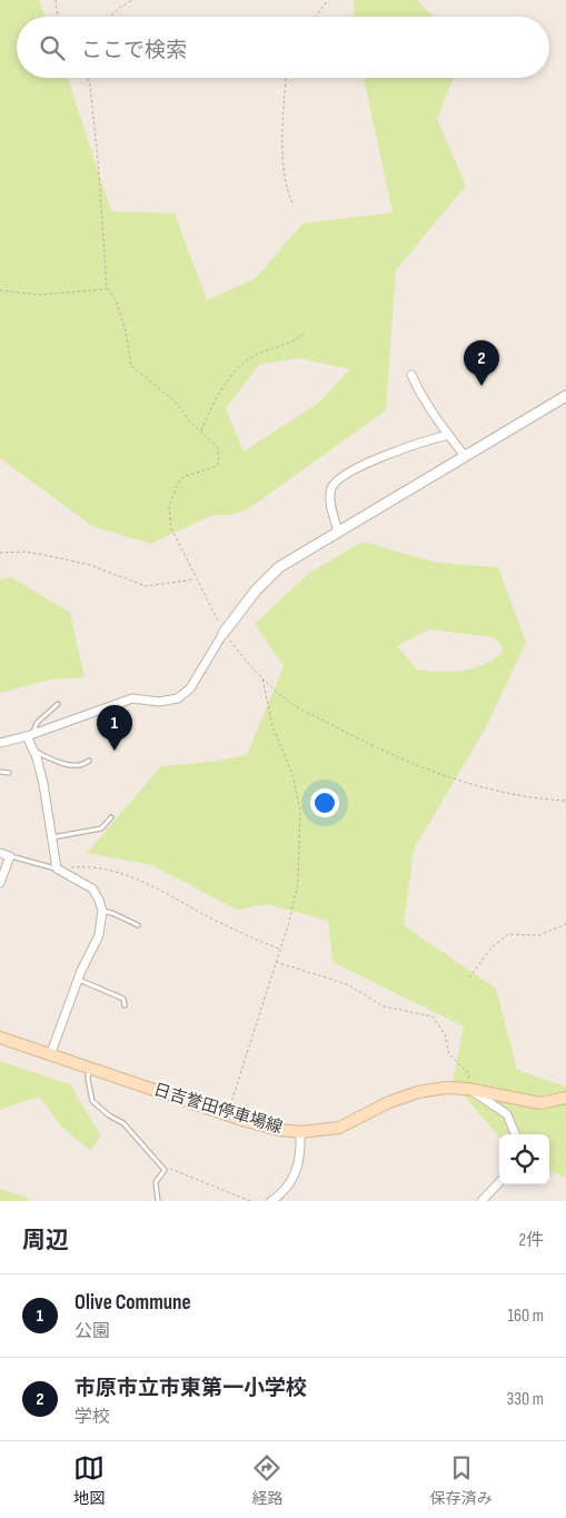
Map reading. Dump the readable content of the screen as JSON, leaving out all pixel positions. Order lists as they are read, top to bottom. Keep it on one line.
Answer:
{"streets":{"main road":["日吉誉田停車場線"]},"page":{"search":"ここで検索","pins":["2","1"],"heading":["周辺","2件"],"list":[{"mark":"1","name":"Olive Commune","note":"公園","value":"160 m"},{"mark":"2","name":"市原市立市東第一小学校","note":"学校","value":"330 m"}],"nav":["地図","経路","保存済み"]}}
